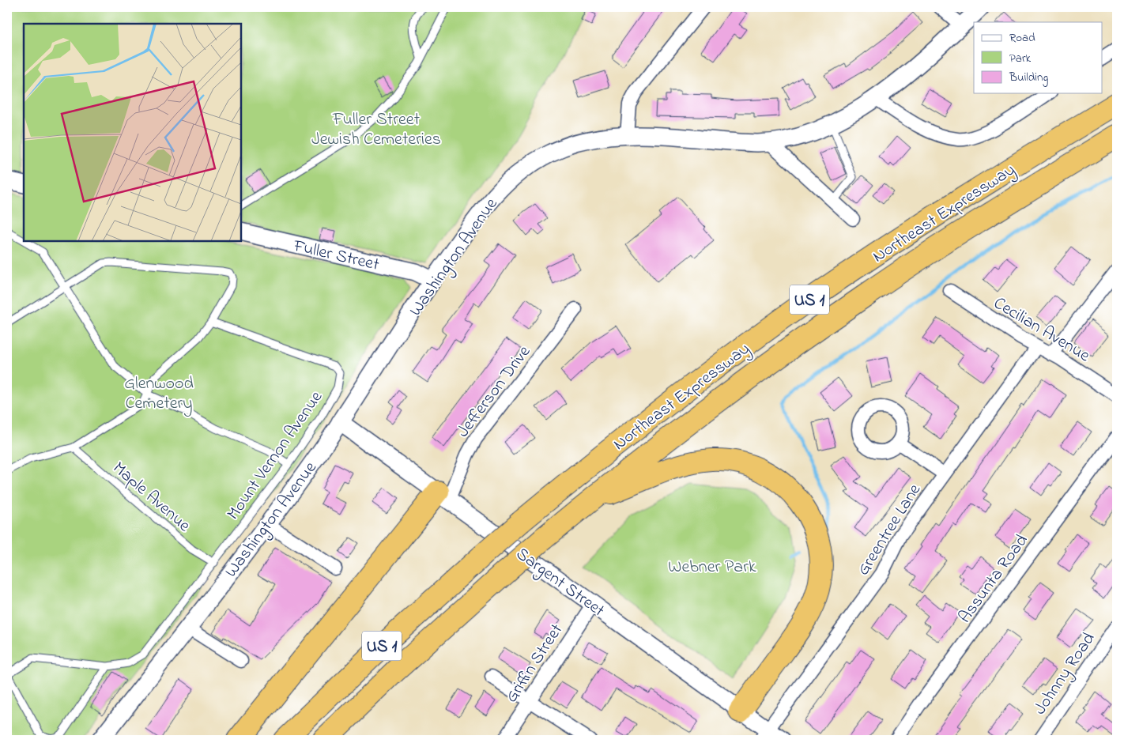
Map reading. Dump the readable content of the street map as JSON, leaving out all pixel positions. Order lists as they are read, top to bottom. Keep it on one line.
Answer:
{"streets":{"highway":["Northeast Expressway","US 1"],"street":["Fuller Street","Washington Avenue","Cecilian Avenue","Jefferson Drive","Greentree Lane","Assunta Road","Sargent Street","Griffin Street","Johnny Road"],"lane":["Mount Vernon Avenue","Maple Avenue"]},"crossings":[["Fuller Street","Washington Avenue"],["Washington Avenue","Sargent Street"],["Cecilian Avenue","Greentree Lane"],["Jefferson Drive","Sargent Street"],["Mount Vernon Avenue","Maple Avenue"],["Greentree Lane","Sargent Street"],["Sargent Street","Griffin Street"]],"parks":["Fuller Street Jewish Cemeteries","Glenwood Cemetery","Webner Park"],"legend":["Road","Park","Building"]}
